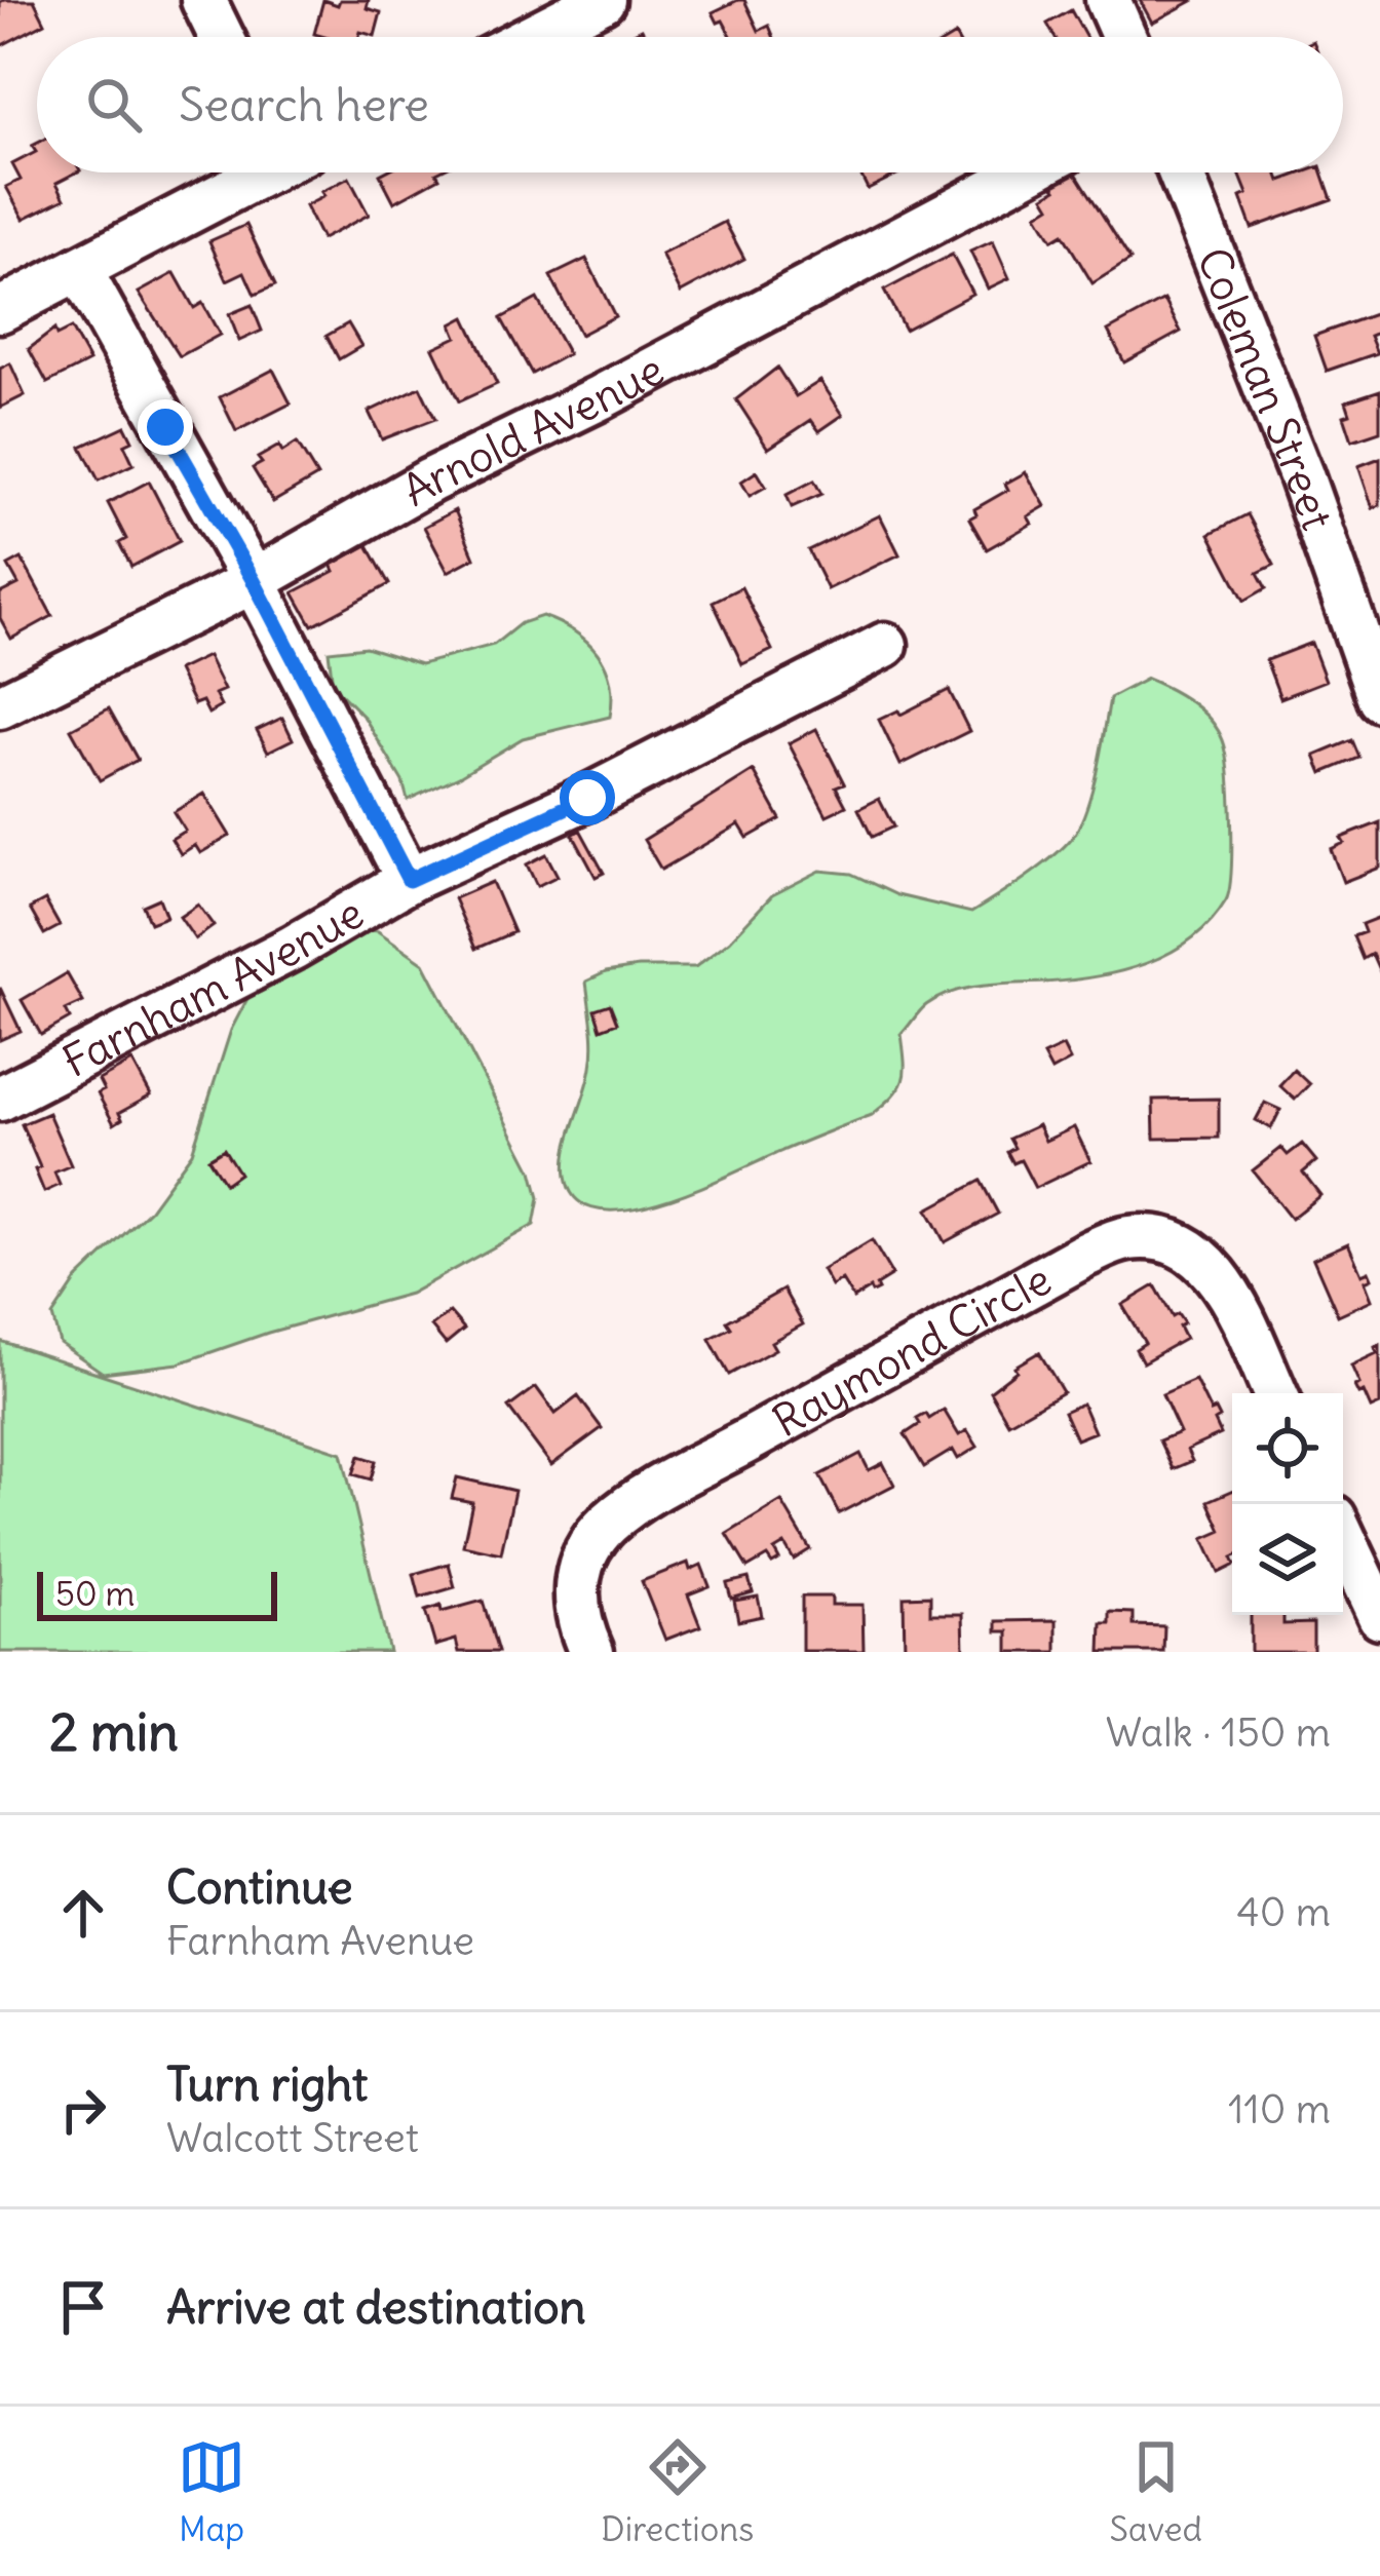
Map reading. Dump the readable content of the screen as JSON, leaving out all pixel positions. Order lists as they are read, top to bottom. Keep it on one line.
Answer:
{"streets":{"street":["Coleman Street","Arnold Avenue","Farnham Avenue","Raymond Circle"]},"scale_bar":"50 m","page":{"search":"Search here","scale":"50 m","heading":["2 min","Walk · 150 m"],"list":[["Continue","Farnham Avenue","40 m"],["Turn right","Walcott Street","110 m"],"Arrive at destination"],"nav":["Map","Directions","Saved"]}}
